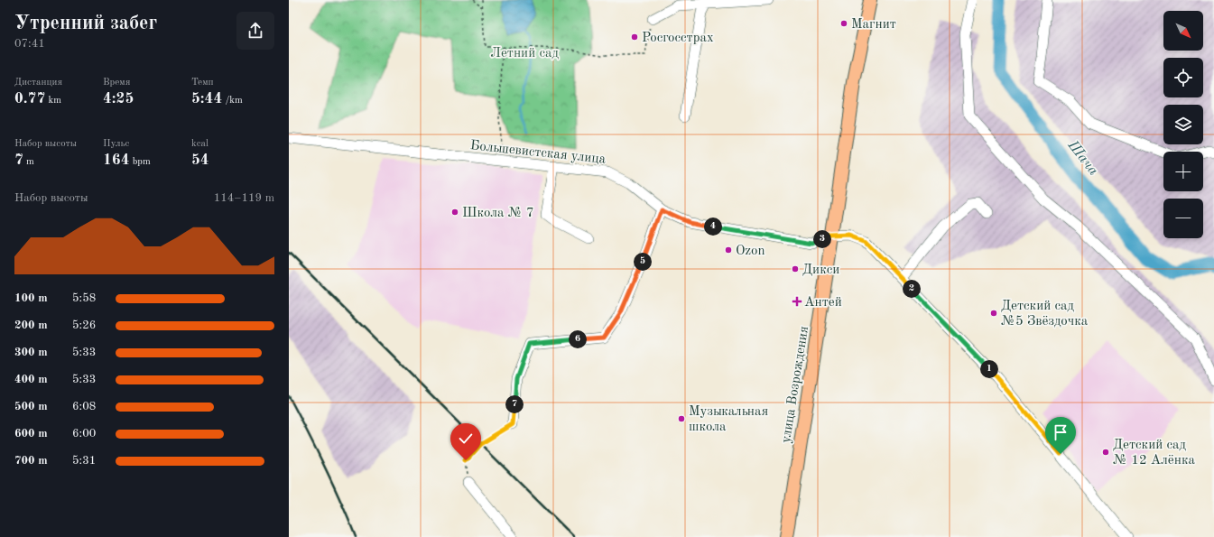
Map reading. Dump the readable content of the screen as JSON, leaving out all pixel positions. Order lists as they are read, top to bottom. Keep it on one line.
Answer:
{"streets":{"main road":["улица Возрождения"],"street":["Большевистская улица"]},"crossings":[["Большевистская улица","улица Возрождения"]],"water":["Шача"],"parks":["Летний сад"],"places":{"other":["Магнит","Росгосстрах","Школа № 7","Ozon","Дикси","Детский сад №5 Звёздочка","Музыкальная школа","Детский сад № 12 Алёнка"],"health":["Антей"]},"north":"bottom right","page":{"heading":["Утренний забег","07:41"],"map_buttons":["+","−"],"stats":[["Дистанция","0.77 km"],["Время","4:25"],["Темп","5:44 /km"],["Набор высоты","7 m"],["Пульс","164 bpm"],["kcal","54"]],"chart":["Набор высоты","114–119 m"],"pins":["4","3","5","2","6","1","7"],"list":[{"name":"100 m","note":"5:58"},{"name":"200 m","note":"5:26"},{"name":"300 m","note":"5:33"},{"name":"400 m","note":"5:33"},{"name":"500 m","note":"6:08"},{"name":"600 m","note":"6:00"},{"name":"700 m","note":"5:31"}]}}
